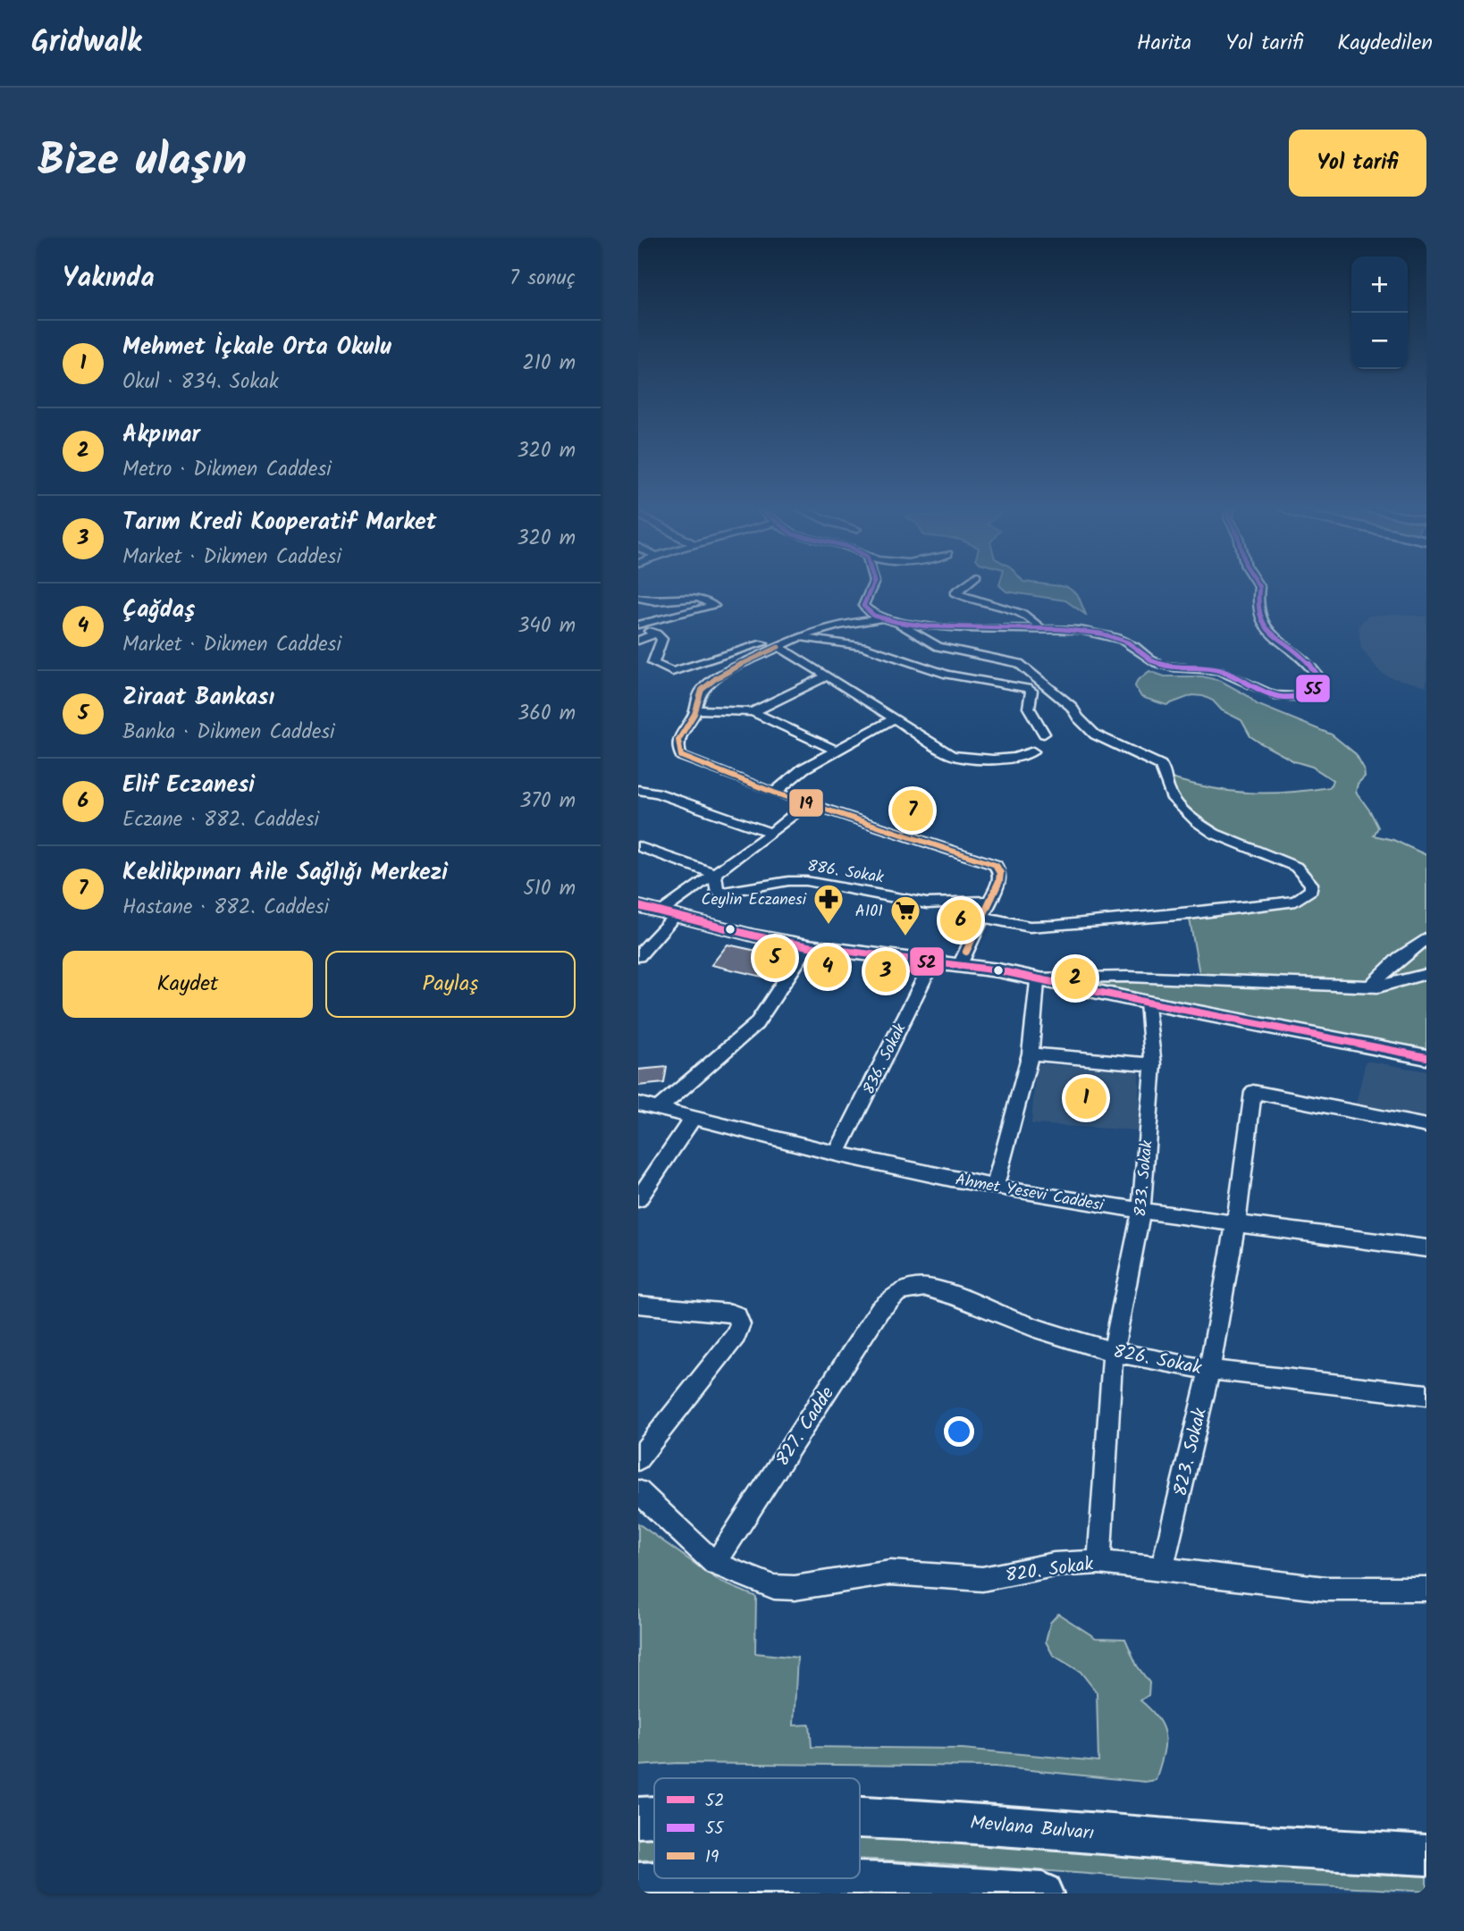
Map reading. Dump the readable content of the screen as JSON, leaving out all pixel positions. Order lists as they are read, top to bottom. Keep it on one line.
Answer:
{"streets":{"highway":["Mevlana Bulvarı"],"street":["886. Sokak","836. Sokak","833. Sokak","Ahmet Yesevi Caddesi","826. Sokak","827. Cadde","823. Sokak","820. Sokak"]},"crossings":[["836. Sokak","Ahmet Yesevi Caddesi"],["833. Sokak","Ahmet Yesevi Caddesi"],["833. Sokak","826. Sokak"],["833. Sokak","820. Sokak"],["Ahmet Yesevi Caddesi","823. Sokak"],["826. Sokak","827. Cadde"],["826. Sokak","823. Sokak"],["827. Cadde","820. Sokak"],["823. Sokak","820. Sokak"]],"places":{"pharmacy":["Ceylin Eczanesi"],"supermarket":["A101"]},"lines":["transit line 55","transit line 19","transit line 52"],"legend":["52","55","19"],"page":{"header":"Gridwalk","nav":["Harita","Yol tarifi","Kaydedilen"],"title":"Bize ulaşın","buttons":["Yol tarifi",["Kaydet","Paylaş"]],"heading":["Yakında","7 sonuç"],"map_buttons":["+","−"],"list":[{"mark":"1","name":"Mehmet İçkale Orta Okulu","note":"Okul · 834. Sokak","value":"210 m"},{"mark":"2","name":"Akpınar","note":"Metro · Dikmen Caddesi","value":"320 m"},{"mark":"3","name":"Tarım Kredi Kooperatif Market","note":"Market · Dikmen Caddesi","value":"320 m"},{"mark":"4","name":"Çağdaş","note":"Market · Dikmen Caddesi","value":"340 m"},{"mark":"5","name":"Ziraat Bankası","note":"Banka · Dikmen Caddesi","value":"360 m"},{"mark":"6","name":"Elif Eczanesi","note":"Eczane · 882. Caddesi","value":"370 m"},{"mark":"7","name":"Keklikpınarı Aile Sağlığı Merkezi","note":"Hastane · 882. Caddesi","value":"510 m"}],"pins":["7","6","5","4","3","2","1"]}}
